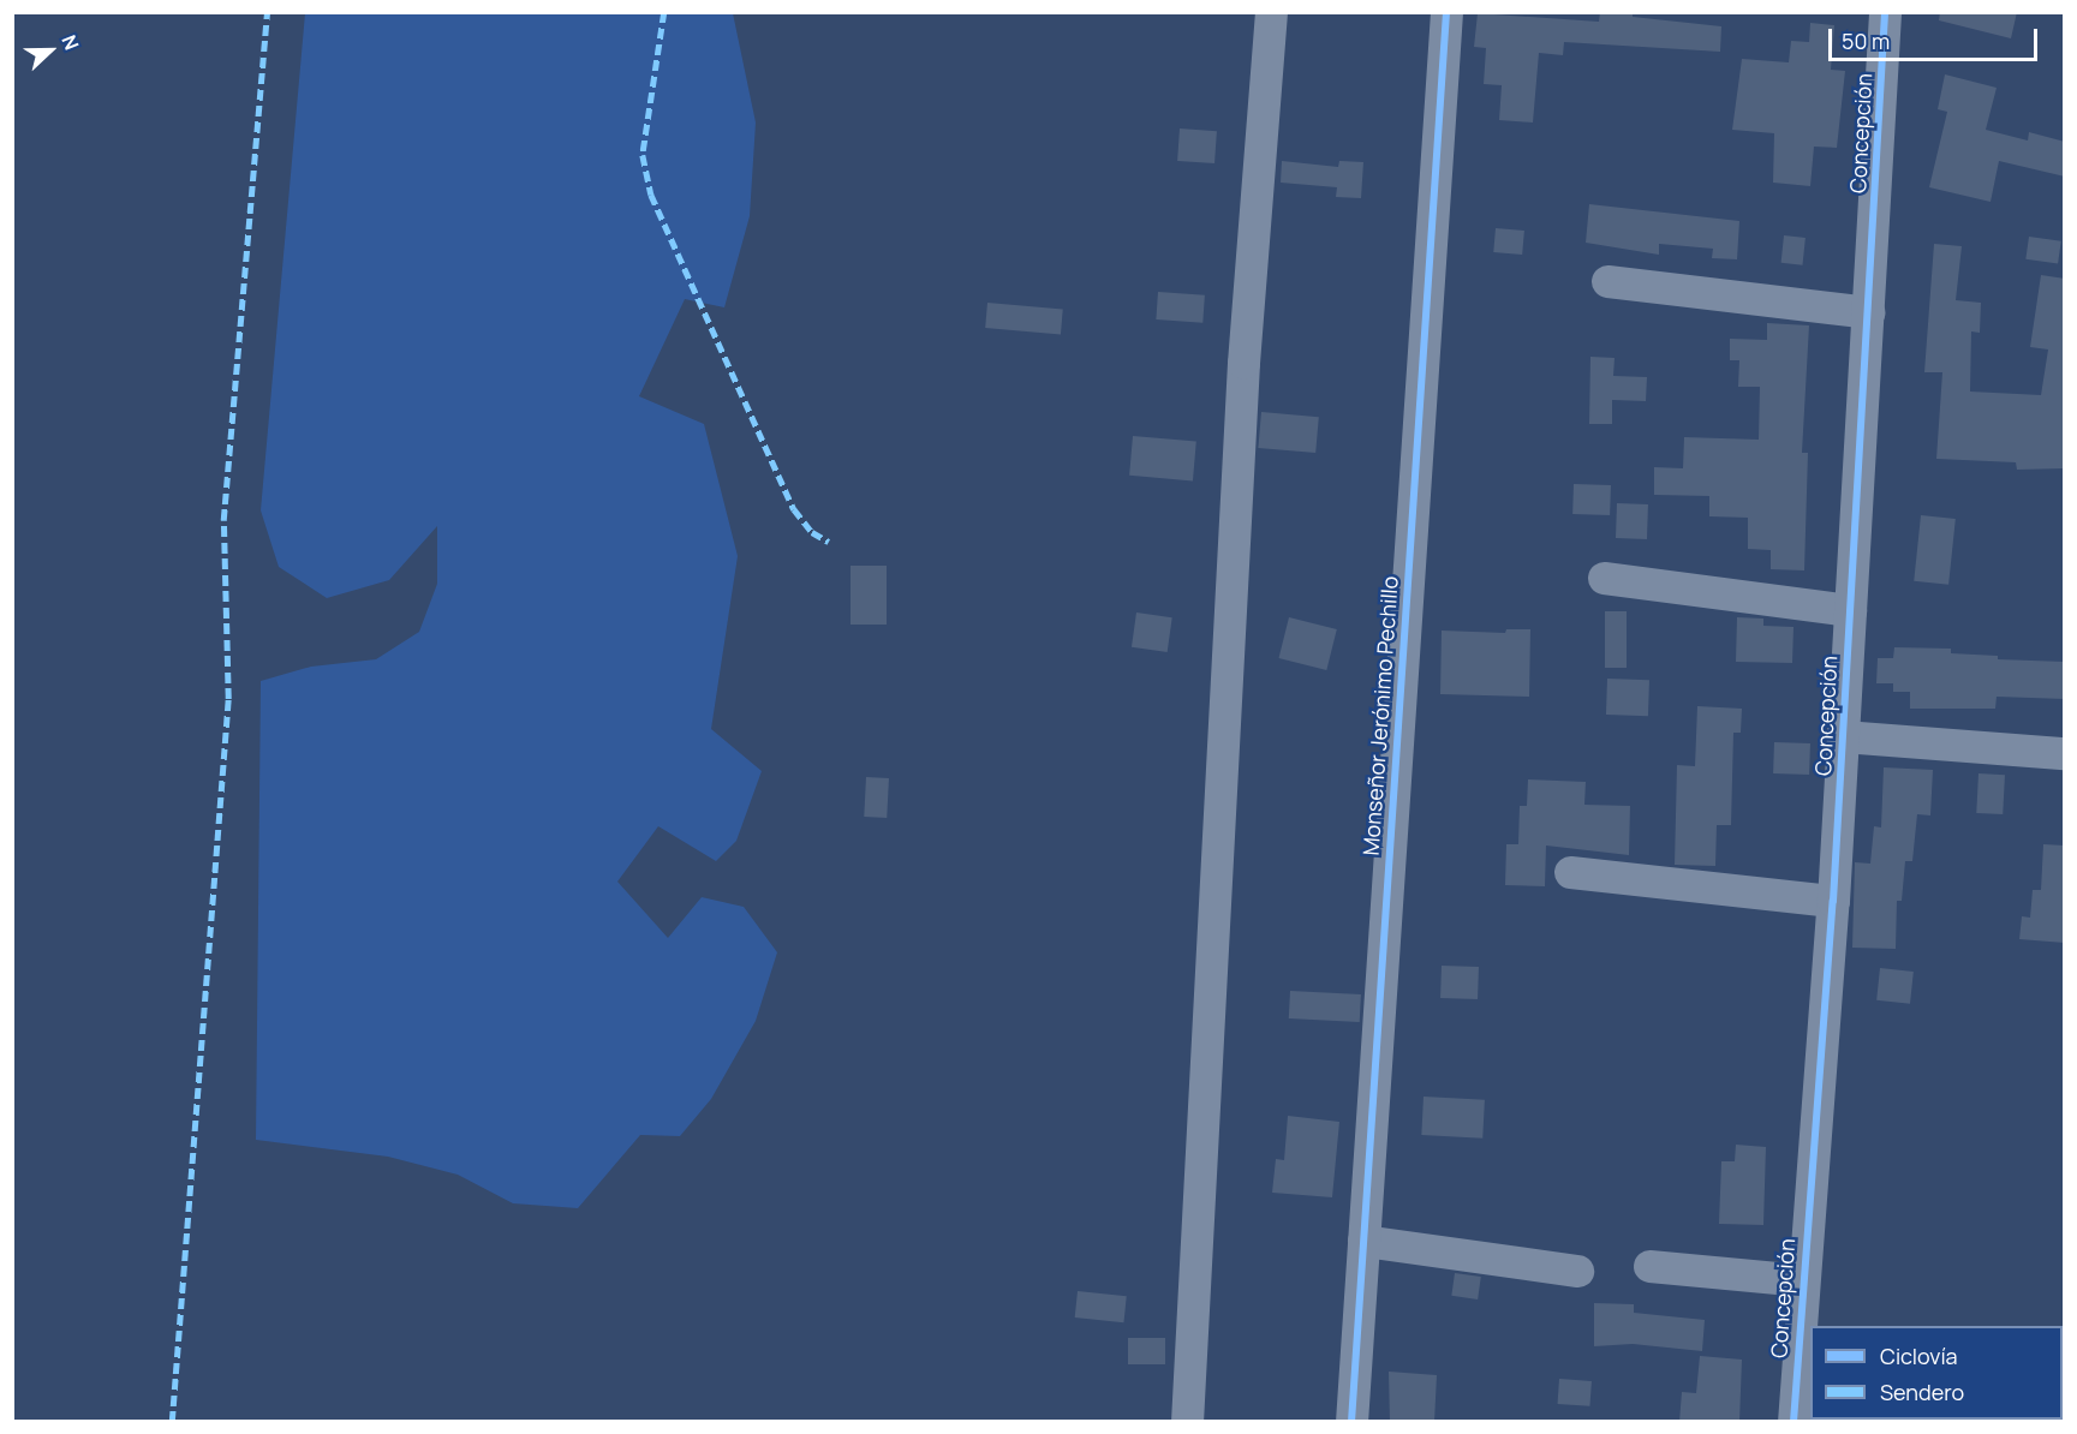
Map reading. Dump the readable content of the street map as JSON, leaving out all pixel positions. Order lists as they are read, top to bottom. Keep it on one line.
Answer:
{"streets":{"street":["Concepción","Monseñor Jerónimo Pechillo"]},"legend":["Ciclovía","Sendero"],"scale_bar":"50 m","north":"right"}
